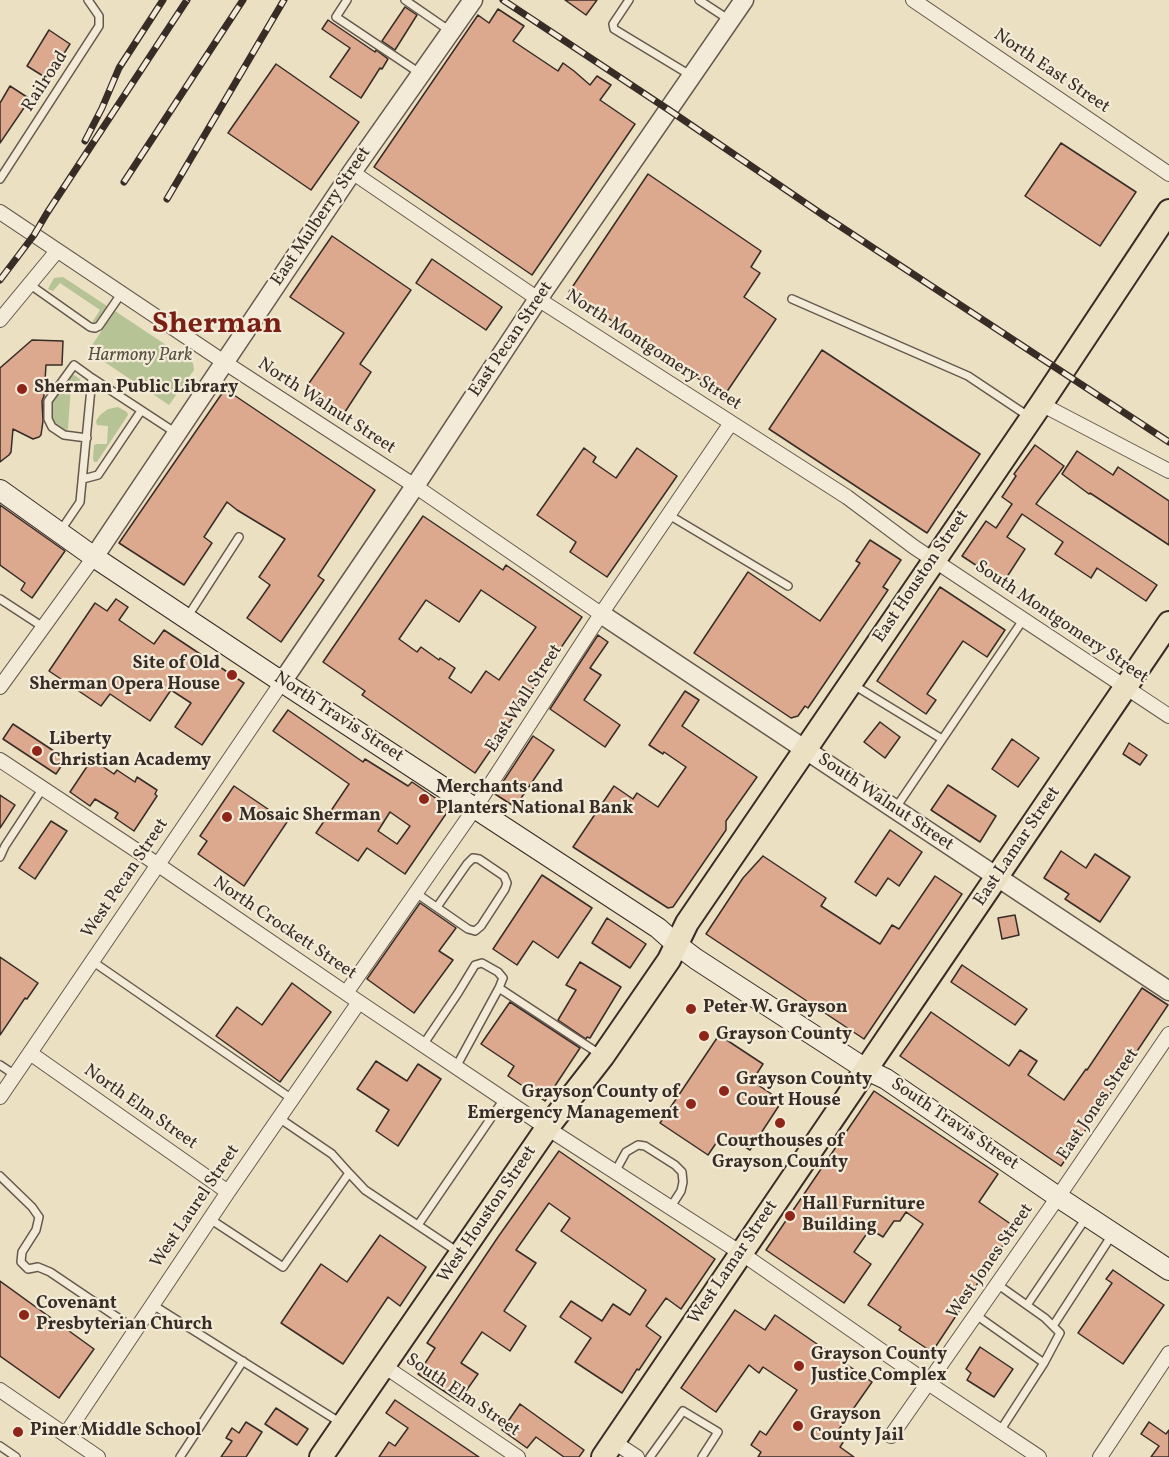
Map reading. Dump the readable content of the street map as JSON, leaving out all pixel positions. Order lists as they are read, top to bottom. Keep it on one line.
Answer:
{"streets":{"main road":["East Houston Street","North Travis Street","East Lamar Street","South Travis Street","West Houston Street","West Lamar Street"],"street":["North East Street","East Mulberry Street","East Pecan Street","North Montgomery Street","North Walnut Street","South Montgomery Street","East Wall Street","South Walnut Street","West Pecan Street","North Crockett Street","East Jones Street","North Elm Street","West Laurel Street","West Jones Street","South Elm Street"],"lane":["Railroad"]},"crossings":[["East Mulberry Street","North Montgomery Street"],["East Mulberry Street","North Walnut Street"],["East Mulberry Street","North Travis Street"],["East Pecan Street","North Montgomery Street"],["East Pecan Street","North Walnut Street"],["East Pecan Street","North Travis Street"],["East Pecan Street","West Pecan Street"],["North Montgomery Street","East Houston Street"],["North Montgomery Street","South Montgomery Street"],["North Montgomery Street","East Wall Street"],["North Walnut Street","East Wall Street"],["North Walnut Street","South Walnut Street"],["East Houston Street","South Montgomery Street"],["East Houston Street","North Travis Street"],["East Houston Street","South Walnut Street"],["East Houston Street","South Travis Street"],["East Houston Street","West Houston Street"],["South Montgomery Street","East Lamar Street"],["East Wall Street","North Travis Street"],["East Wall Street","South Walnut Street"],["East Wall Street","North Crockett Street"],["North Travis Street","West Pecan Street"],["North Travis Street","South Travis Street"],["North Travis Street","West Houston Street"],["South Walnut Street","East Lamar Street"],["East Lamar Street","South Travis Street"],["East Lamar Street","West Lamar Street"],["West Pecan Street","North Crockett Street"],["West Pecan Street","North Elm Street"],["North Crockett Street","West Laurel Street"],["North Crockett Street","West Houston Street"],["North Crockett Street","West Jones Street"],["North Crockett Street","West Lamar Street"],["East Jones Street","South Travis Street"],["East Jones Street","West Jones Street"],["North Elm Street","West Laurel Street"],["South Travis Street","West Houston Street"],["South Travis Street","West Jones Street"],["South Travis Street","West Lamar Street"],["West Houston Street","South Elm Street"]],"districts":["Sherman"],"parks":["Harmony Park"],"places":["Sherman Public Library","Site of Old Sherman Opera House","Liberty Christian Academy","Merchants and Planters National Bank","Mosaic Sherman","Peter W. Grayson","Grayson County","Grayson County Court House","Grayson County of Emergency Management","Courthouses of Grayson County","Hall Furniture Building","Covenant Presbyterian Church","Grayson County Justice Complex","Grayson County Jail","Piner Middle School"]}
